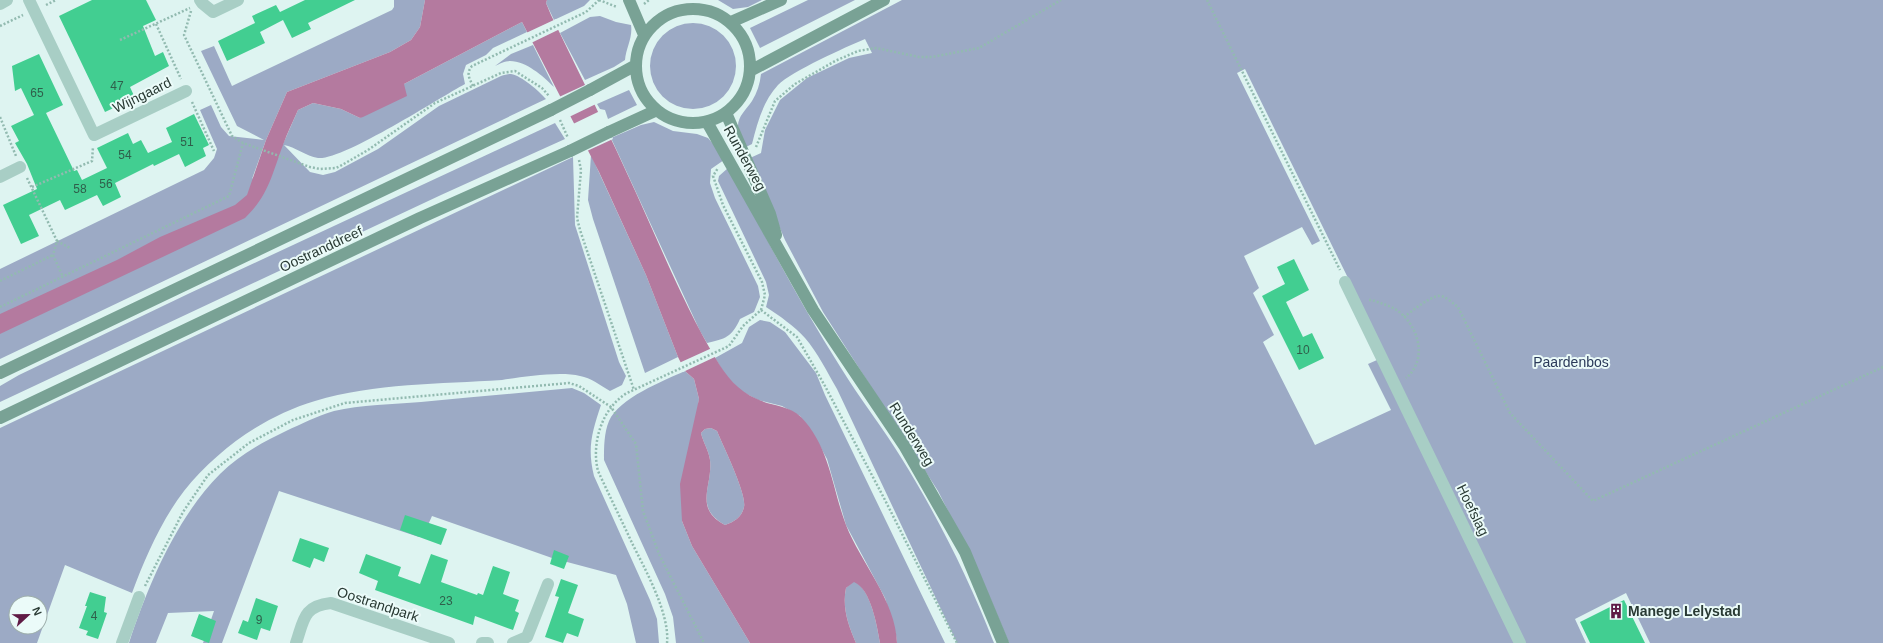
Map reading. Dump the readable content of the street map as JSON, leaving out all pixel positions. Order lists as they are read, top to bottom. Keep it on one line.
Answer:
{"streets":{"main road":["Runderweg","Oostranddreef"],"street":["Wijngaard","Hoefslag","Oostrandpark"]},"crossings":[["Runderweg","Oostranddreef"]],"parks":["Paardenbos"],"places":{"building":["Manege Lelystad"]},"house_numbers":["47","65","51","54","56","58","10","23","4","9"],"north":"right"}
